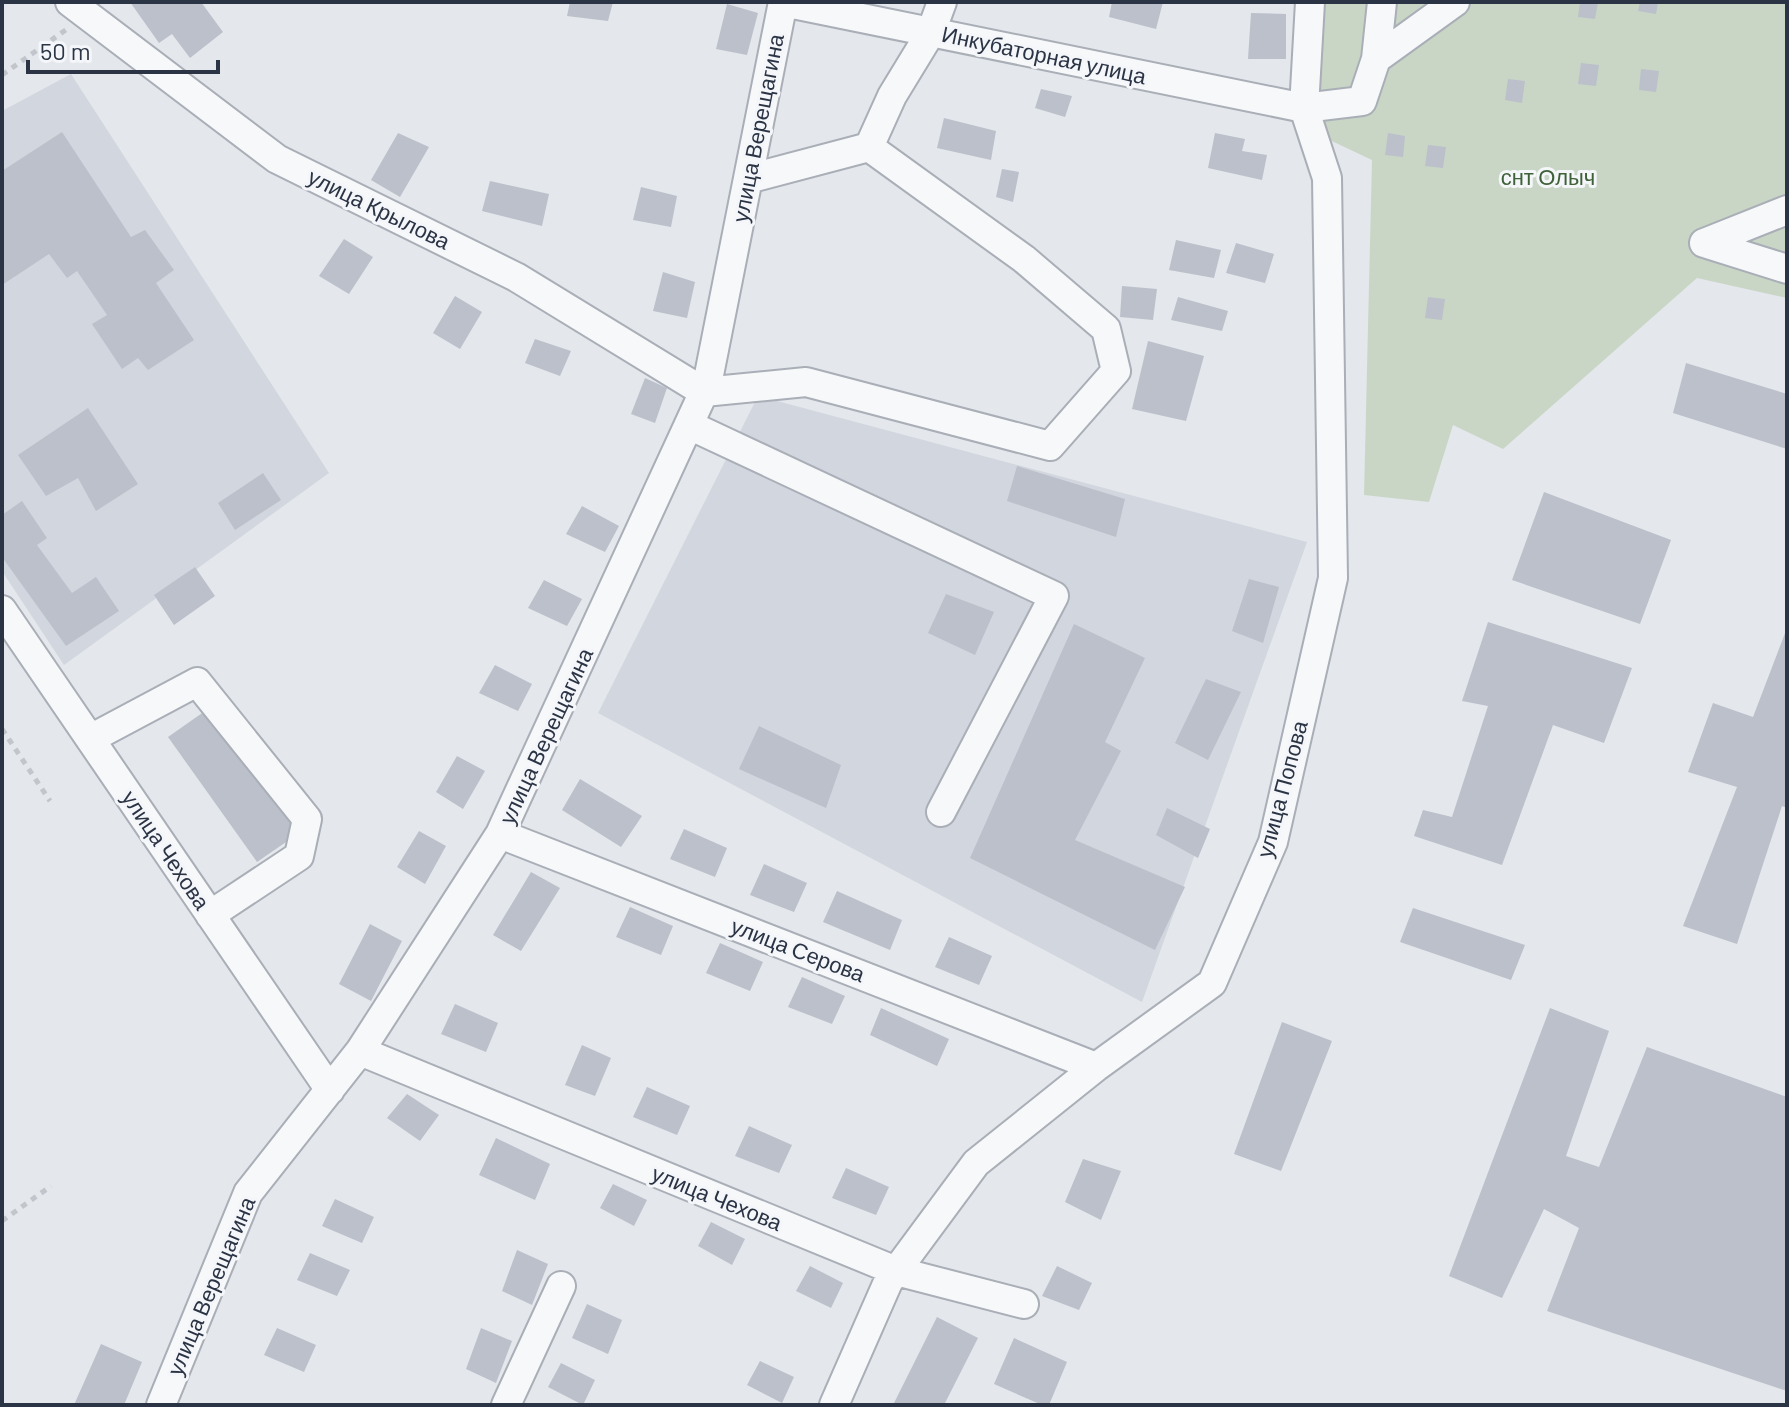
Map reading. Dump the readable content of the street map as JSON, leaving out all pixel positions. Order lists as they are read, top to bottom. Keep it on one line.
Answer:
{"streets":{"street":["Инкубаторная улица","улица Верещагина","улица Крылова","улица Попова","улица Чехова","улица Серова"]},"crossings":[["Инкубаторная улица","улица Верещагина"],["Инкубаторная улица","улица Попова"],["улица Верещагина","улица Крылова"],["улица Верещагина","улица Чехова"],["улица Верещагина","улица Серова"],["улица Попова","улица Чехова"],["улица Попова","улица Серова"]],"parks":["снт Олыч"],"scale_bar":"50 m"}
